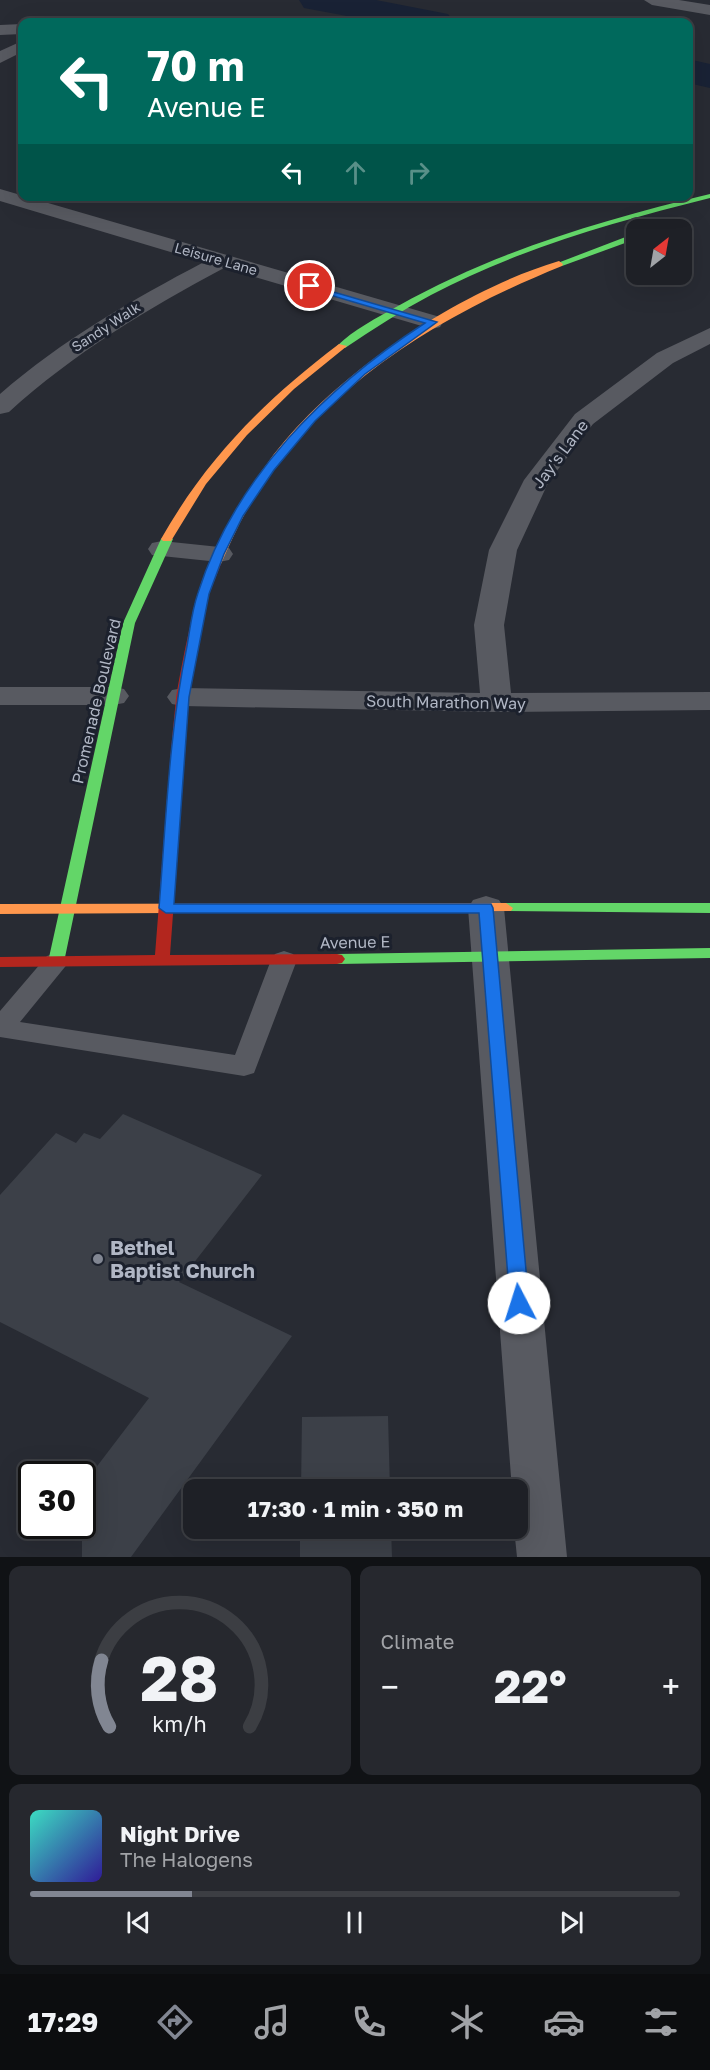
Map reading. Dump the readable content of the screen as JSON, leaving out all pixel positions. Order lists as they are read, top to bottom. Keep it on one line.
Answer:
{"streets":{"street":["Leisure Lane","Sandy Walk","Jay's Lane","Promenade Boulevard","South Marathon Way","Avenue E"]},"crossings":[["Leisure Lane","Sandy Walk"],["Leisure Lane","Promenade Boulevard"],["Jay's Lane","South Marathon Way"],["Promenade Boulevard","Avenue E"]],"places":["Bethel Baptist Church"],"north":"top right","page":{"turn":["70 m","Avenue E"],"limit":"30","trip":"17:30 · 1 min · 350 m","tile":"Climate","heat":["−","22°","+"],"song":["Night Drive","The Halogens"],"tabs":"17:29","gauge":["28","km/h"]}}
